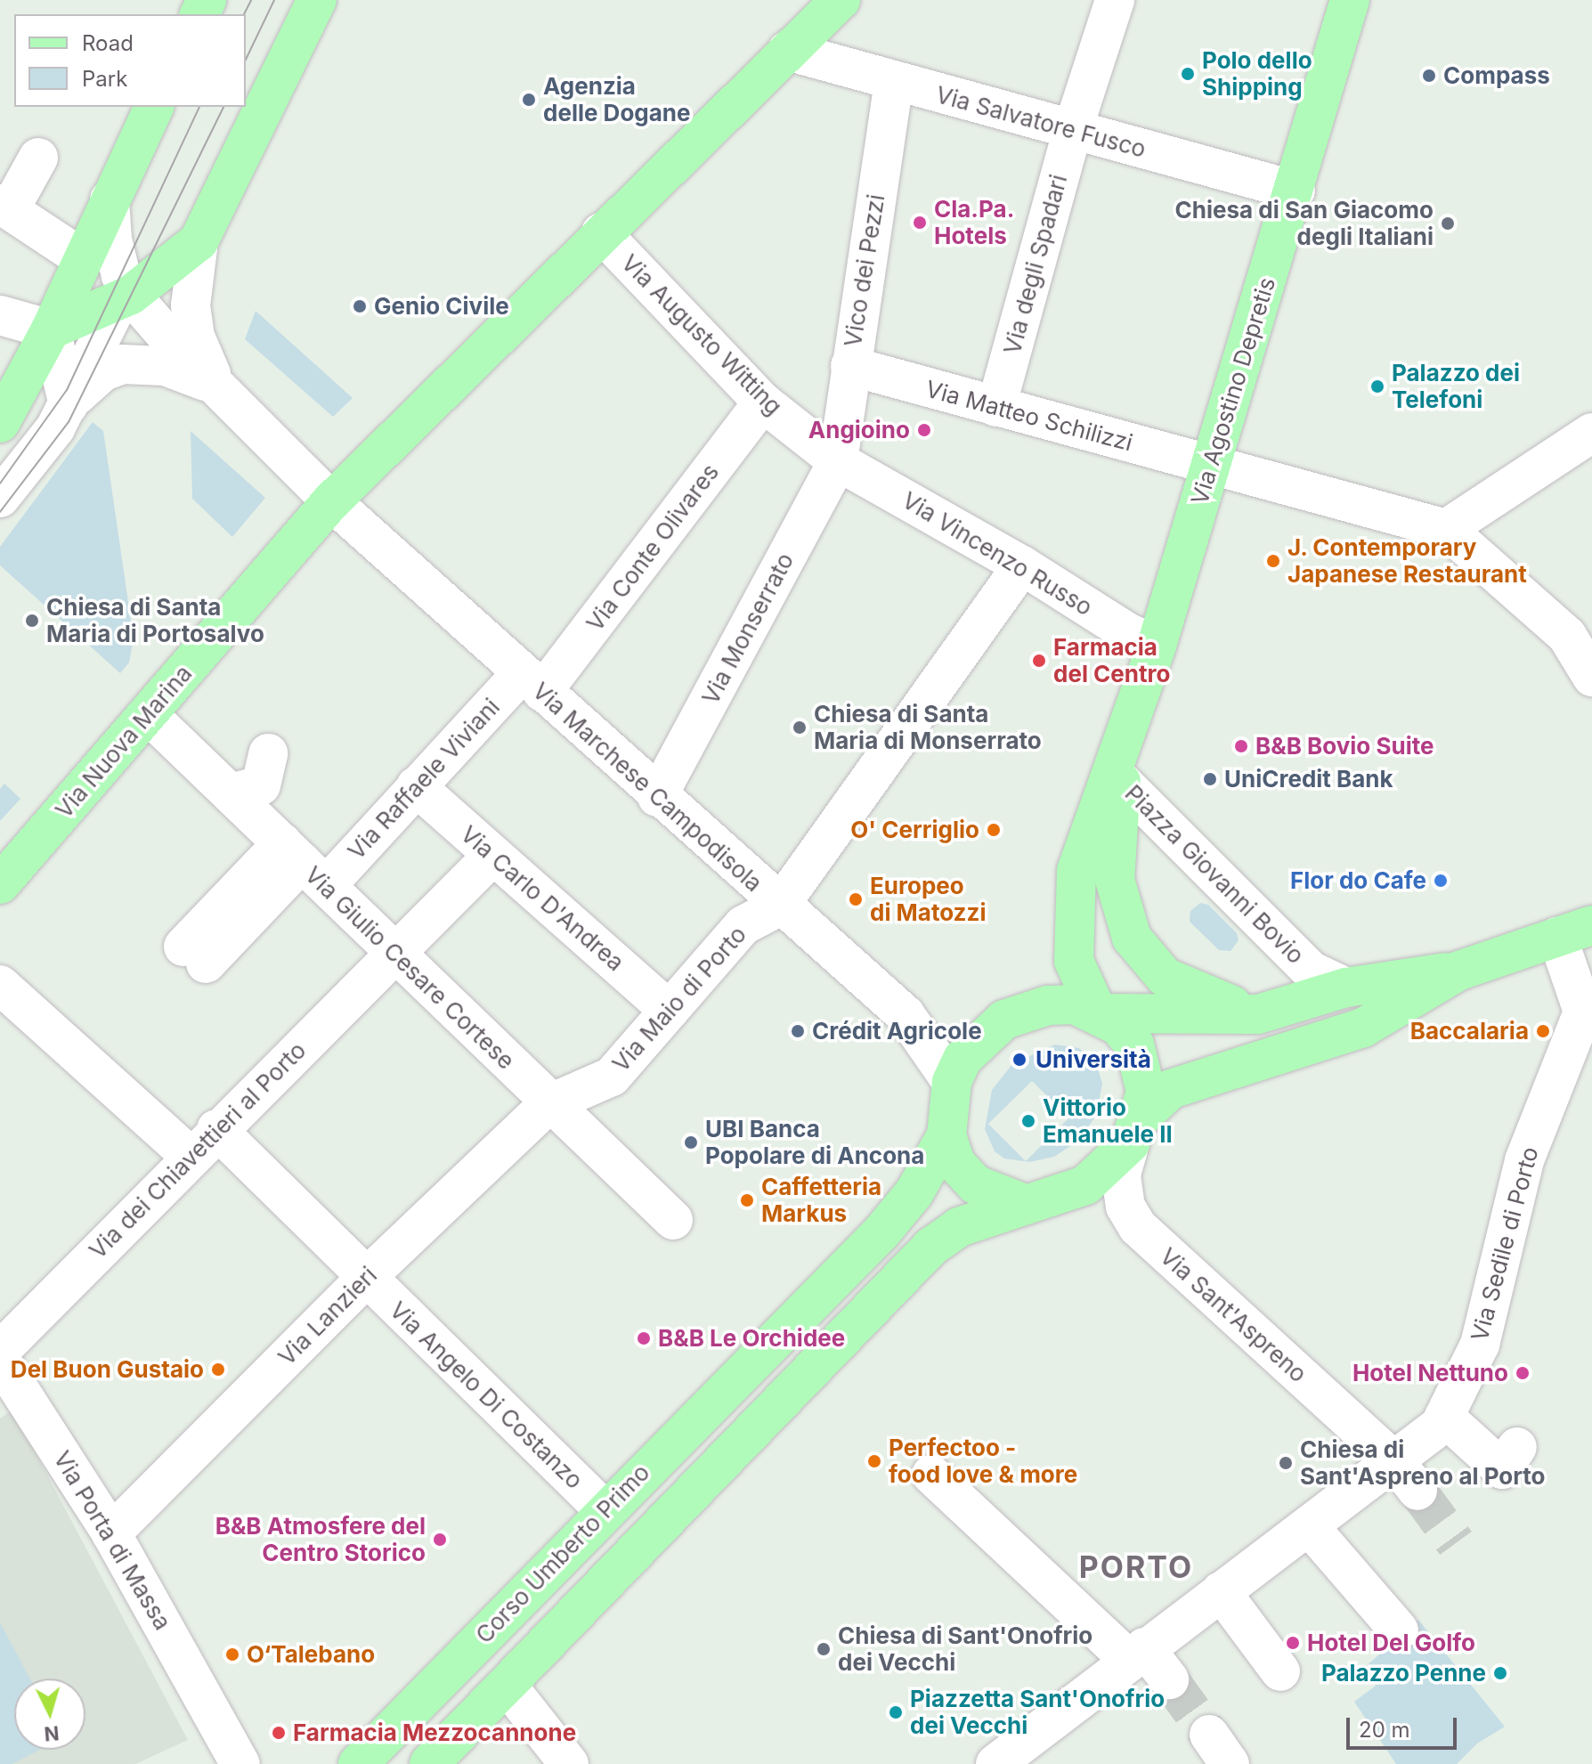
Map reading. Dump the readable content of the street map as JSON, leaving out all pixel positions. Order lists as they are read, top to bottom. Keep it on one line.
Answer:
{"streets":{"main road":["Via Agostino Depretis","Via Nuova Marina","Piazza Giovanni Bovio","Corso Umberto Primo"],"street":["Via Salvatore Fusco","Via degli Spadari","Vico dei Pezzi","Via Augusto Witting","Via Matteo Schilizzi","Via Conte Olivares","Via Vincenzo Russo","Via Monserrato","Via Raffaele Viviani","Via Marchese Campodisola","Via Carlo D'Andrea","Via Giulio Cesare Cortese","Via Maio di Porto","Via dei Chiavettieri al Porto","Via Sedile di Porto","Via Sant'Aspreno","Via Lanzieri","Via Angelo Di Costanzo","Via Porta di Massa"]},"crossings":[["Via Salvatore Fusco","Via degli Spadari"],["Via Salvatore Fusco","Vico dei Pezzi"],["Via Salvatore Fusco","Via Agostino Depretis"],["Via Salvatore Fusco","Via Nuova Marina"],["Via degli Spadari","Via Matteo Schilizzi"],["Vico dei Pezzi","Via Augusto Witting"],["Vico dei Pezzi","Via Matteo Schilizzi"],["Vico dei Pezzi","Via Vincenzo Russo"],["Vico dei Pezzi","Via Monserrato"],["Via Augusto Witting","Via Conte Olivares"],["Via Augusto Witting","Via Vincenzo Russo"],["Via Augusto Witting","Via Monserrato"],["Via Augusto Witting","Via Nuova Marina"],["Via Agostino Depretis","Via Matteo Schilizzi"],["Via Agostino Depretis","Via Vincenzo Russo"],["Via Agostino Depretis","Piazza Giovanni Bovio"],["Via Conte Olivares","Via Raffaele Viviani"],["Via Conte Olivares","Via Marchese Campodisola"],["Via Vincenzo Russo","Via Monserrato"],["Via Vincenzo Russo","Via Maio di Porto"],["Via Monserrato","Via Marchese Campodisola"],["Via Nuova Marina","Via Marchese Campodisola"],["Via Nuova Marina","Via Giulio Cesare Cortese"],["Via Raffaele Viviani","Via Marchese Campodisola"],["Via Raffaele Viviani","Via Carlo D'Andrea"],["Via Raffaele Viviani","Via Giulio Cesare Cortese"],["Via Marchese Campodisola","Piazza Giovanni Bovio"],["Via Marchese Campodisola","Via Maio di Porto"],["Via Marchese Campodisola","Via Sant'Aspreno"],["Piazza Giovanni Bovio","Via Sant'Aspreno"],["Piazza Giovanni Bovio","Corso Umberto Primo"],["Via Carlo D'Andrea","Via Maio di Porto"],["Via Carlo D'Andrea","Via dei Chiavettieri al Porto"],["Via Giulio Cesare Cortese","Via Maio di Porto"],["Via Giulio Cesare Cortese","Via dei Chiavettieri al Porto"],["Via Giulio Cesare Cortese","Via Lanzieri"],["Via Maio di Porto","Via Lanzieri"],["Via dei Chiavettieri al Porto","Via Angelo Di Costanzo"],["Via dei Chiavettieri al Porto","Via Porta di Massa"],["Via Sedile di Porto","Via Sant'Aspreno"],["Via Lanzieri","Via Angelo Di Costanzo"],["Via Lanzieri","Via Porta di Massa"],["Via Angelo Di Costanzo","Corso Umberto Primo"]],"districts":["PORTO"],"places":["Polo dello Shipping","Compass","Agenzia delle Dogane","Cla.Pa. Hotels","Chiesa di San Giacomo degli Italiani","Genio Civile","Palazzo dei Telefoni","Angioino","J. Contemporary Japanese Restaurant","Chiesa di Santa Maria di Portosalvo","Farmacia del Centro","Chiesa di Santa Maria di Monserrato","B&B Bovio Suite","UniCredit Bank","O' Cerriglio","Flor do Cafe","Europeo di Matozzi","Crédit Agricole","Baccalaria","Università","Vittorio Emanuele II","UBI Banca Popolare di Ancona","Caffetteria Markus","B&B Le Orchidee","Del Buon Gustaio","Hotel Nettuno","Perfectoo - food love & more","Chiesa di Sant'Aspreno al Porto","B&B Atmosfere del Centro Storico","Hotel Del Golfo","Chiesa di Sant'Onofrio dei Vecchi","O‘Talebano","Palazzo Penne","Piazzetta Sant'Onofrio dei Vecchi","Farmacia Mezzocannone"],"legend":["Road","Park"],"scale_bar":"20 m","north":"bottom"}
